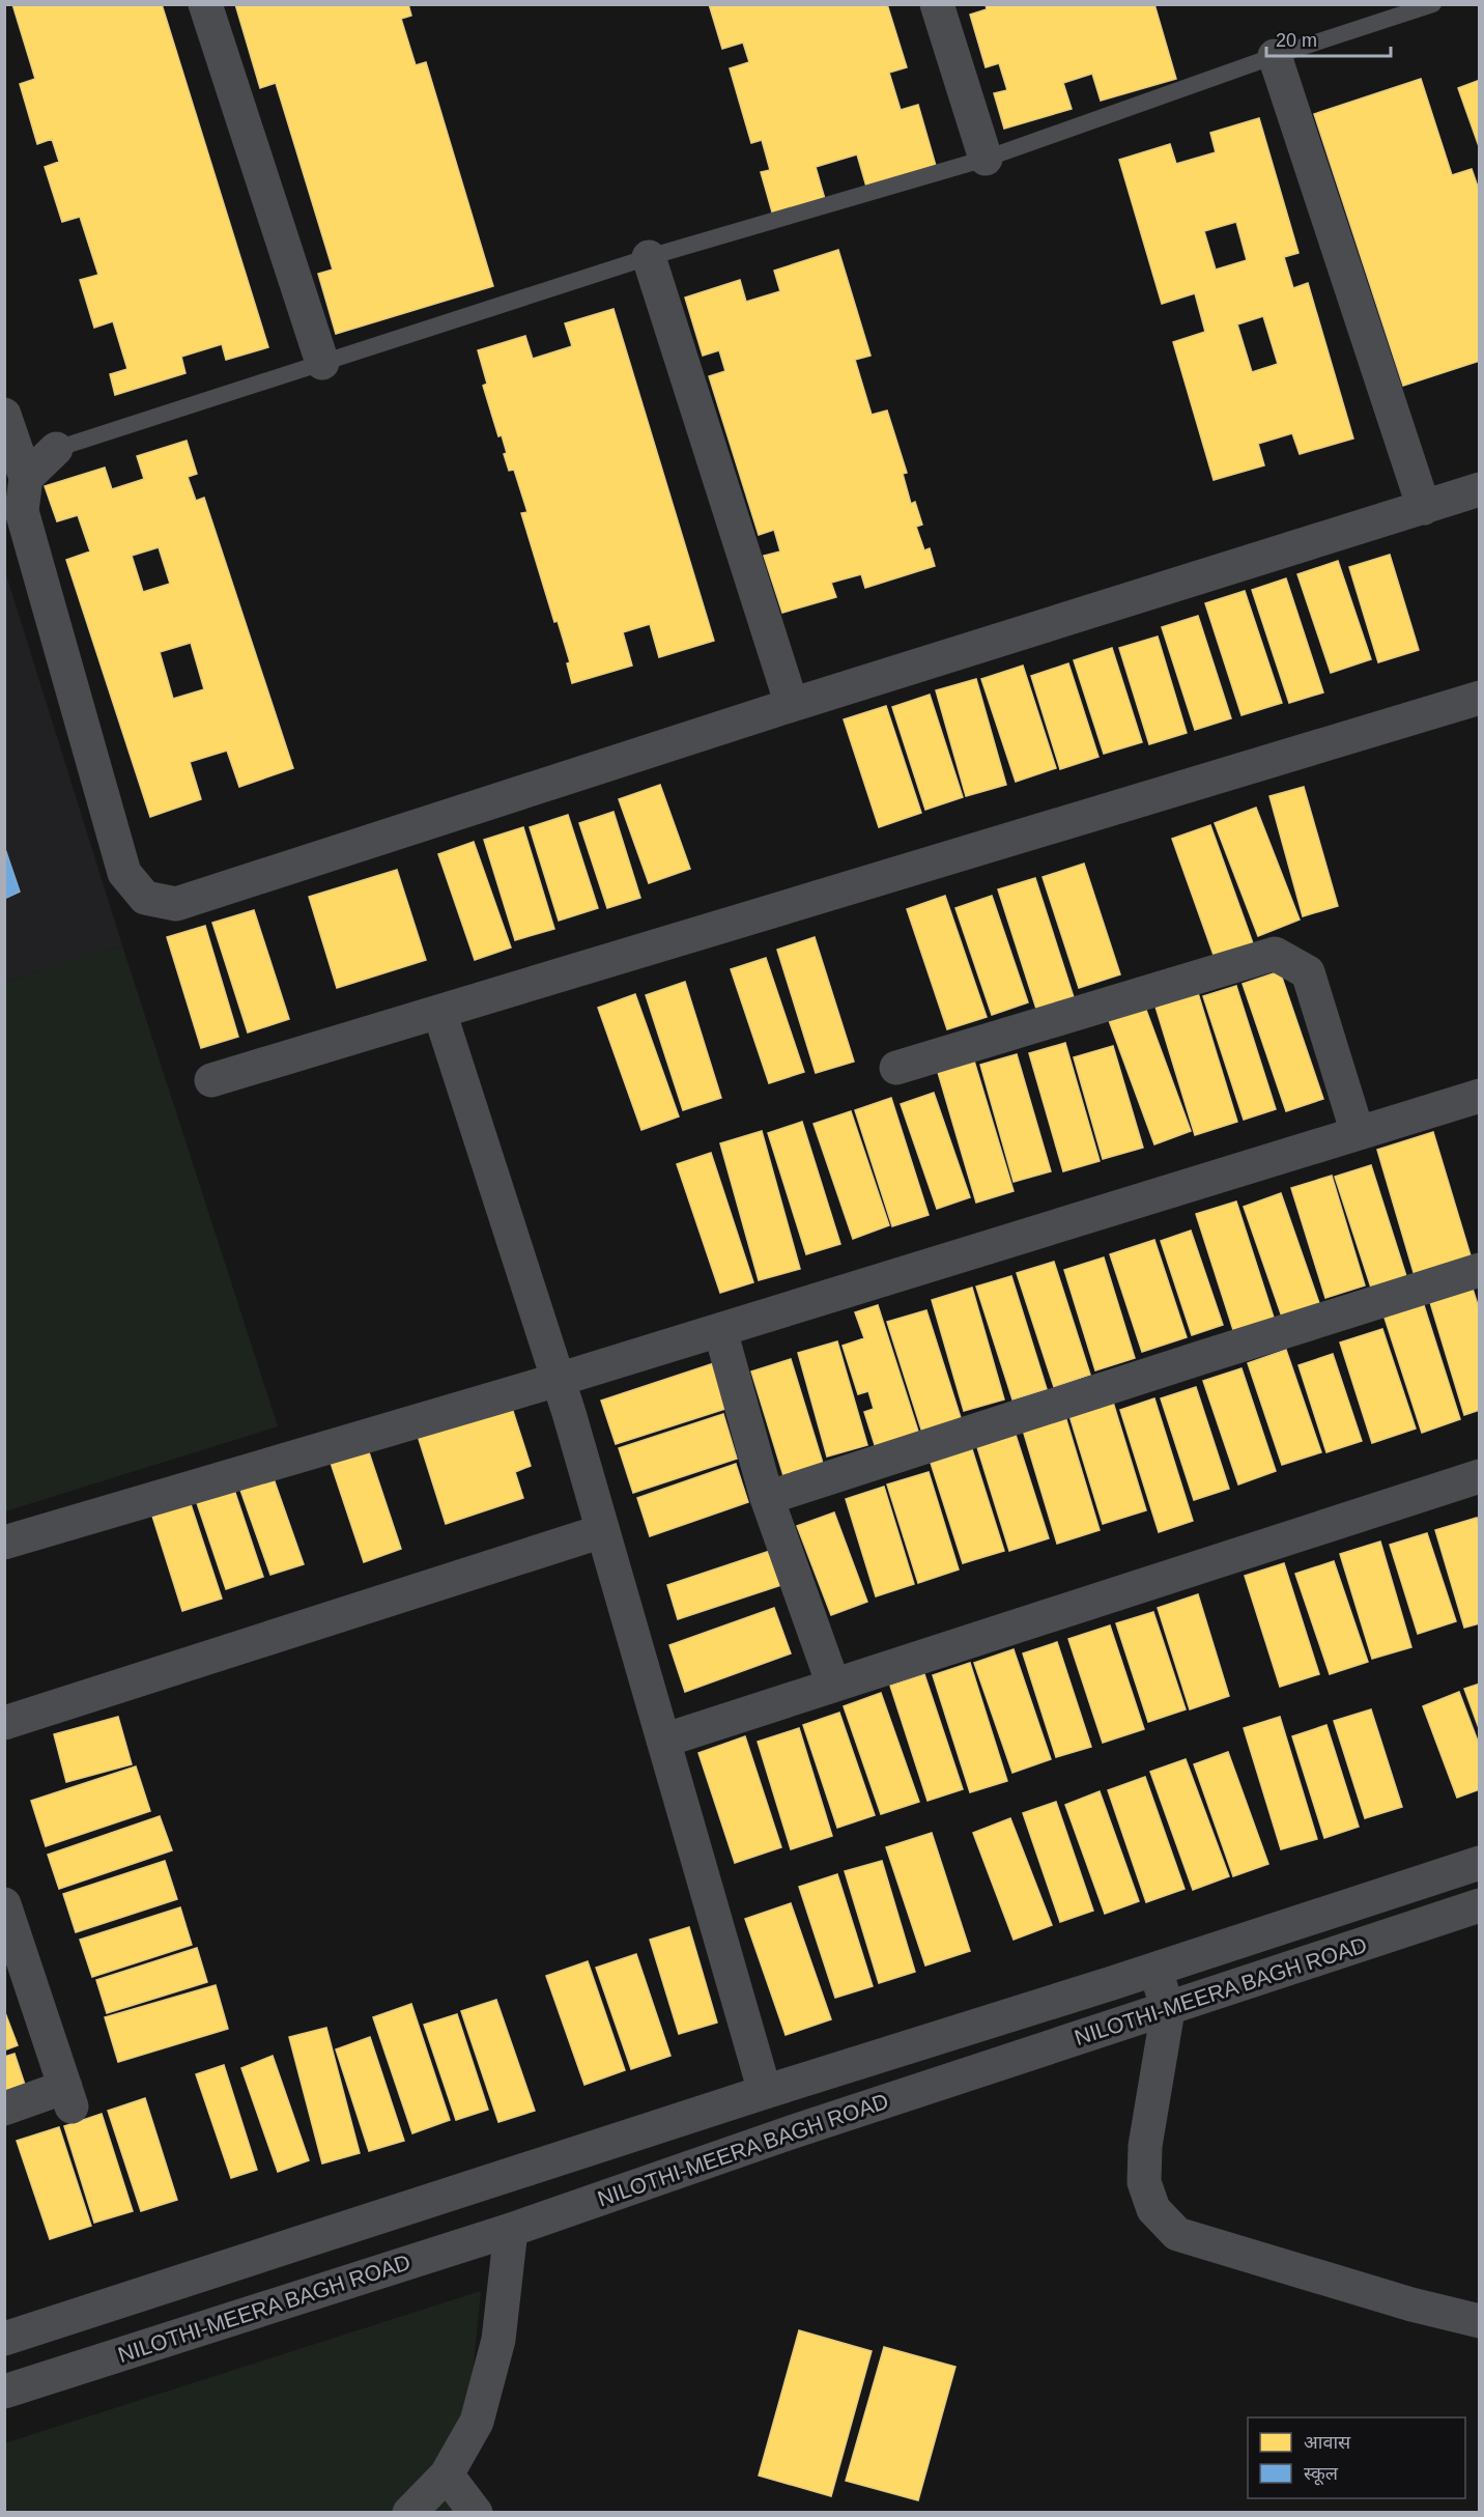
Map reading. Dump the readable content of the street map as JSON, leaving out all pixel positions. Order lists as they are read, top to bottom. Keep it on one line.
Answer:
{"streets":{"street":["NILOTHI-MEERA BAGH ROAD"]},"legend":["आवास","स्कूल"],"scale_bar":"20 m"}
